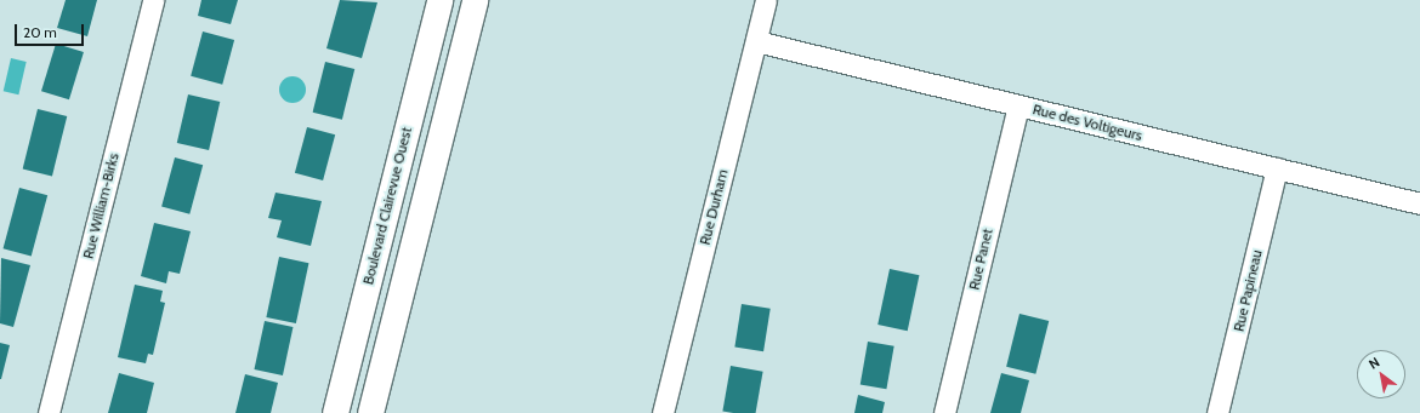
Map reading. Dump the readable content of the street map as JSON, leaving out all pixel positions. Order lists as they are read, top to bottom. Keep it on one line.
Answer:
{"streets":{"street":["Rue des Voltigeurs","Rue William-Birks","Boulevard Clairevue Ouest","Rue Durham","Rue Panet","Rue Papineau"]},"crossings":[["Rue des Voltigeurs","Rue Durham"],["Rue des Voltigeurs","Rue Panet"],["Rue des Voltigeurs","Rue Papineau"]],"scale_bar":"20 m","north":"top left"}
